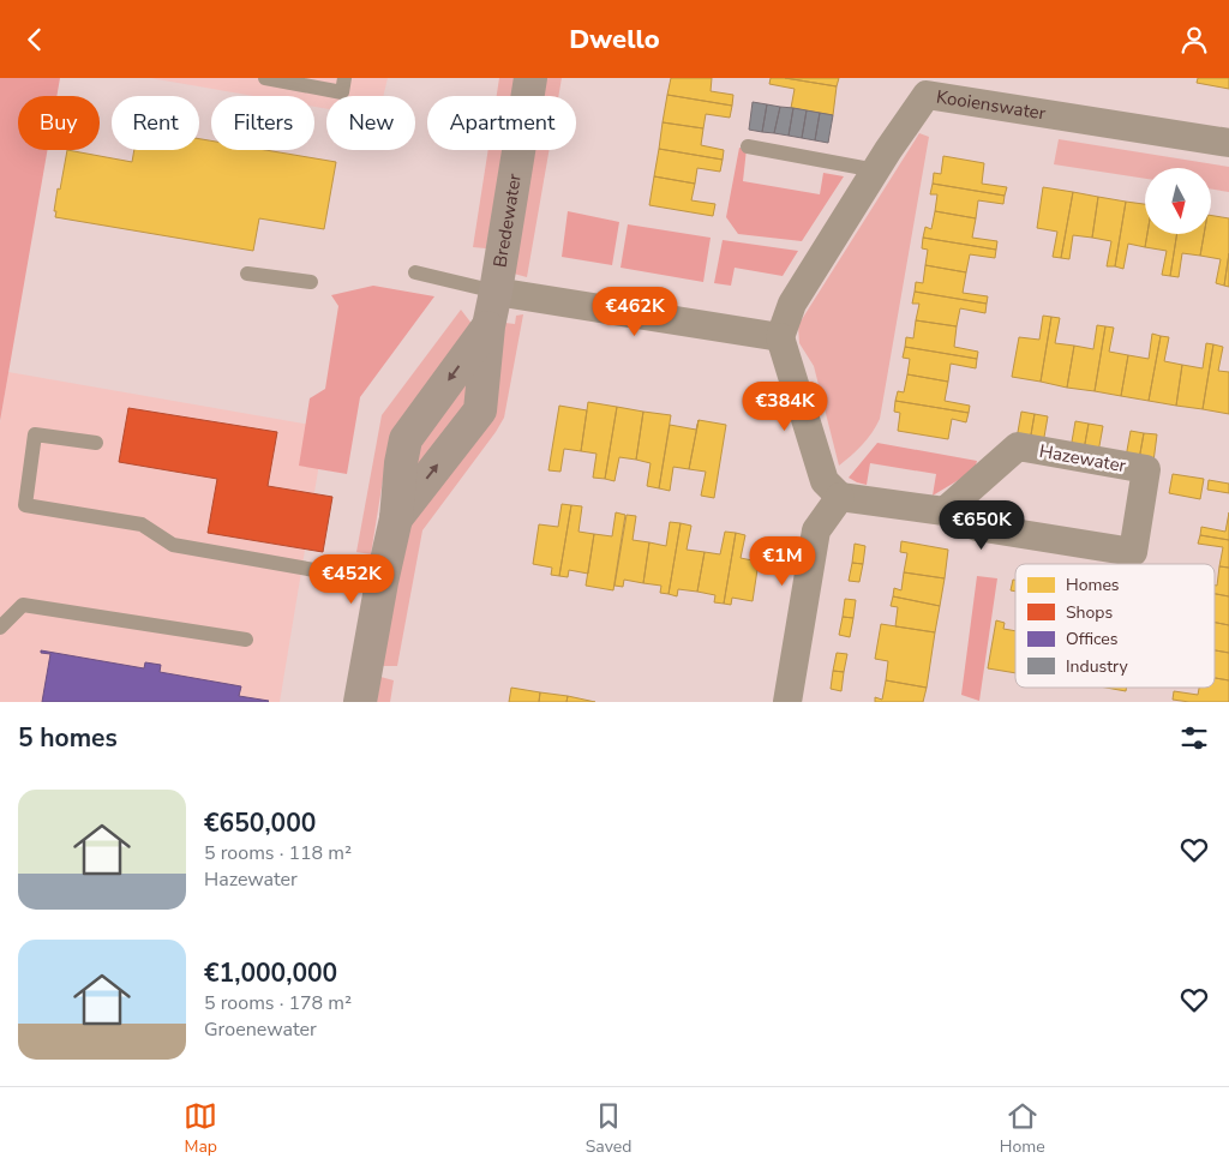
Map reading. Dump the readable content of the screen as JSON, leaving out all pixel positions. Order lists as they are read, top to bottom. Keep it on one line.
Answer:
{"streets":{"street":["Kooienswater","Bredewater","Hazewater"]},"legend":["Homes","Shops","Offices","Industry"],"north":"bottom","page":{"header":"Dwello","chip":["Buy","Rent","Filters","New","Apartment"],"price":["€462K","€384K","€650K","€1M","€452K"],"heading":"5 homes","list":[{"name":"€650,000","note":"5 rooms · 118 m² · Hazewater"},{"name":"€1,000,000","note":"5 rooms · 178 m² · Groenewater"}],"tabs":["Map","Saved","Home"]}}
